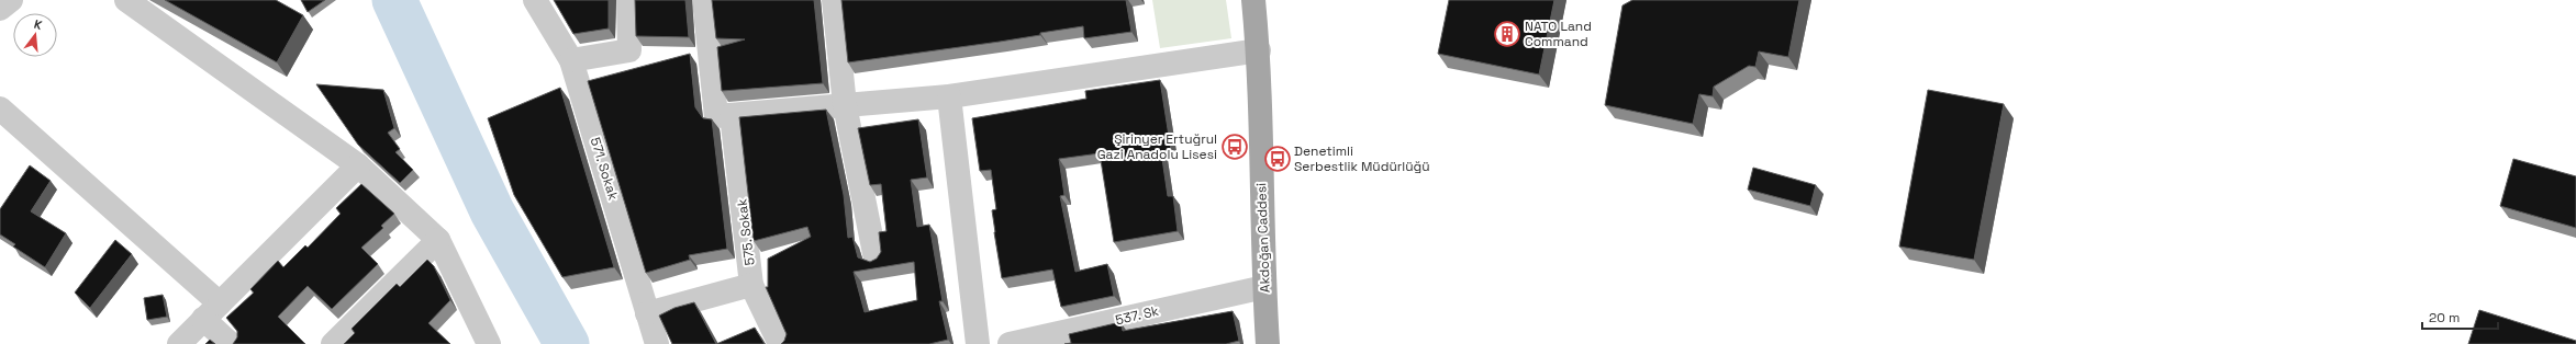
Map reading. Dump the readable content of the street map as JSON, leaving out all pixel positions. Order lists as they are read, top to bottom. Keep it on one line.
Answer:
{"streets":{"main road":["Akdoğan Caddesi"],"street":["571. Sokak","575. Sokak","537. Sk"]},"crossings":[["Akdoğan Caddesi","537. Sk"]],"places":{"building":["NATO Land Command"],"bus stop":["Şirinyer Ertuğrul Gazi Anadolu Lisesi","Denetimli Serbestlik Müdürlüğü"]},"scale_bar":"20 m","north":"top"}
